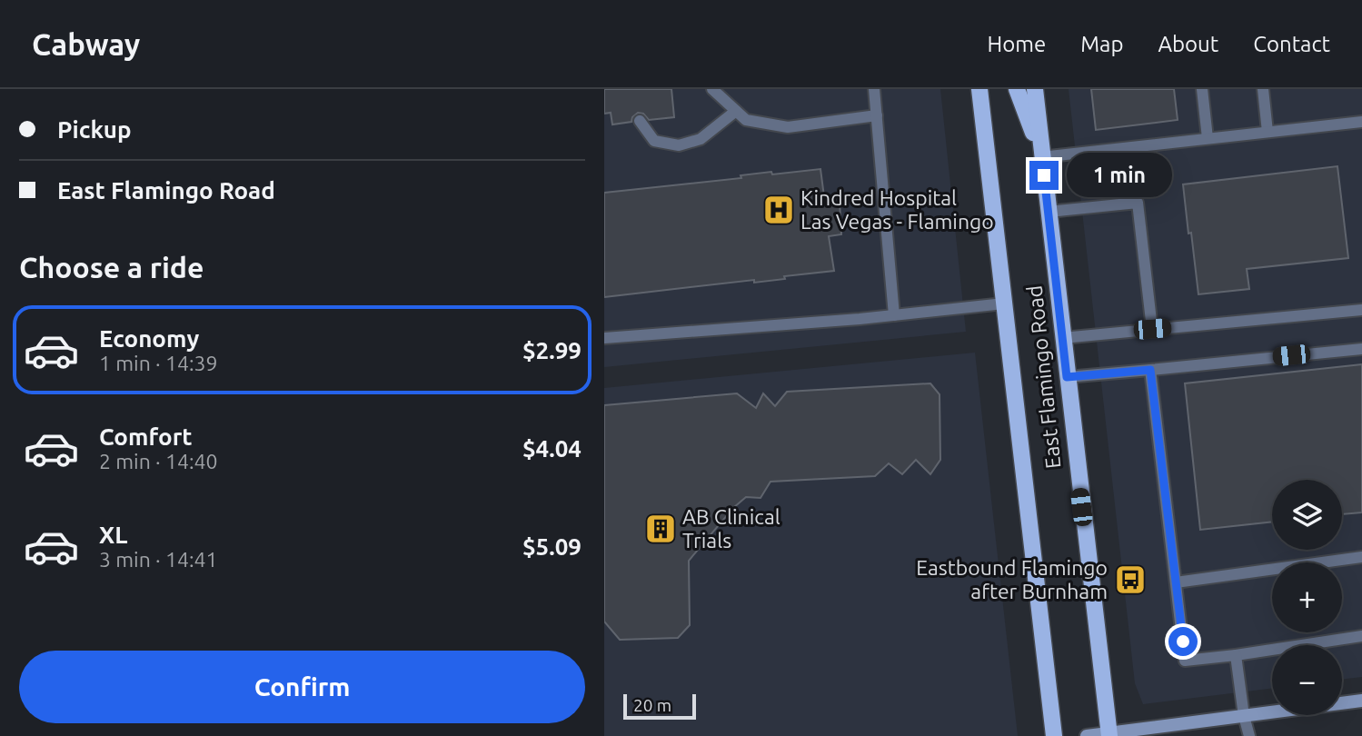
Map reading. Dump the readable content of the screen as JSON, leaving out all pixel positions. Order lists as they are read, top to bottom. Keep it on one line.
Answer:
{"streets":{"main road":["East Flamingo Road"]},"places":{"hospital":["Kindred Hospital Las Vegas - Flamingo"],"building":["AB Clinical Trials"],"bus stop":["Eastbound Flamingo after Burnham"]},"scale_bar":"20 m","page":{"header":"Cabway","nav":["Home","Map","About","Contact"],"banner":["Pickup","East Flamingo Road"],"bubble":"1 min","heading":"Choose a ride","list":[{"name":"Economy","note":"1 min · 14:39","value":"$2.99"},{"name":"Comfort","note":"2 min · 14:40","value":"$4.04"},{"name":"XL","note":"3 min · 14:41","value":"$5.09"}],"map_buttons":["+","−"],"buttons":"Confirm","scale":"20 m"}}
